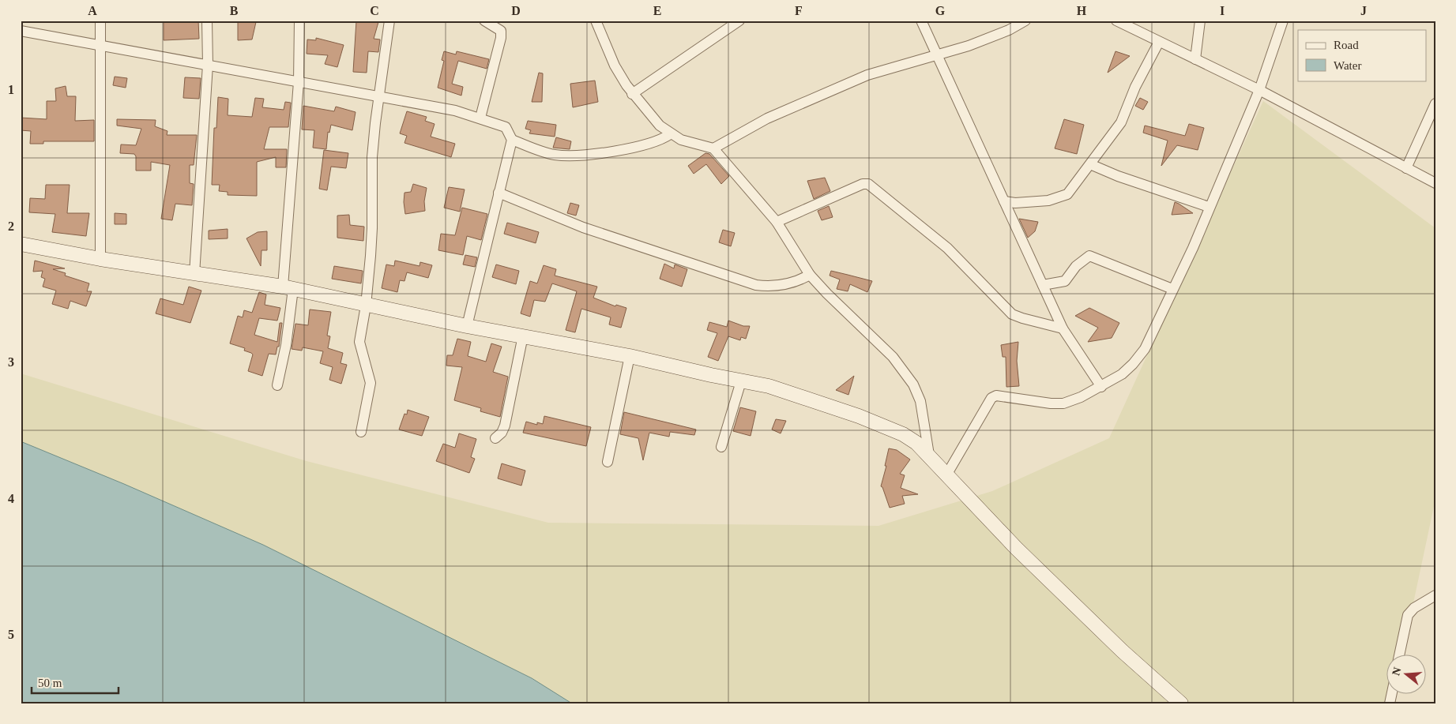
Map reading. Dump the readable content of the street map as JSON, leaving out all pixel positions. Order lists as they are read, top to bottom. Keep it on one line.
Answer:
{"legend":["Road","Water"],"scale_bar":"50 m","north":"left","grid":{"columns":["A","B","C","D","E","F","G","H","I","J"],"rows":["1","2","3","4","5"]}}
